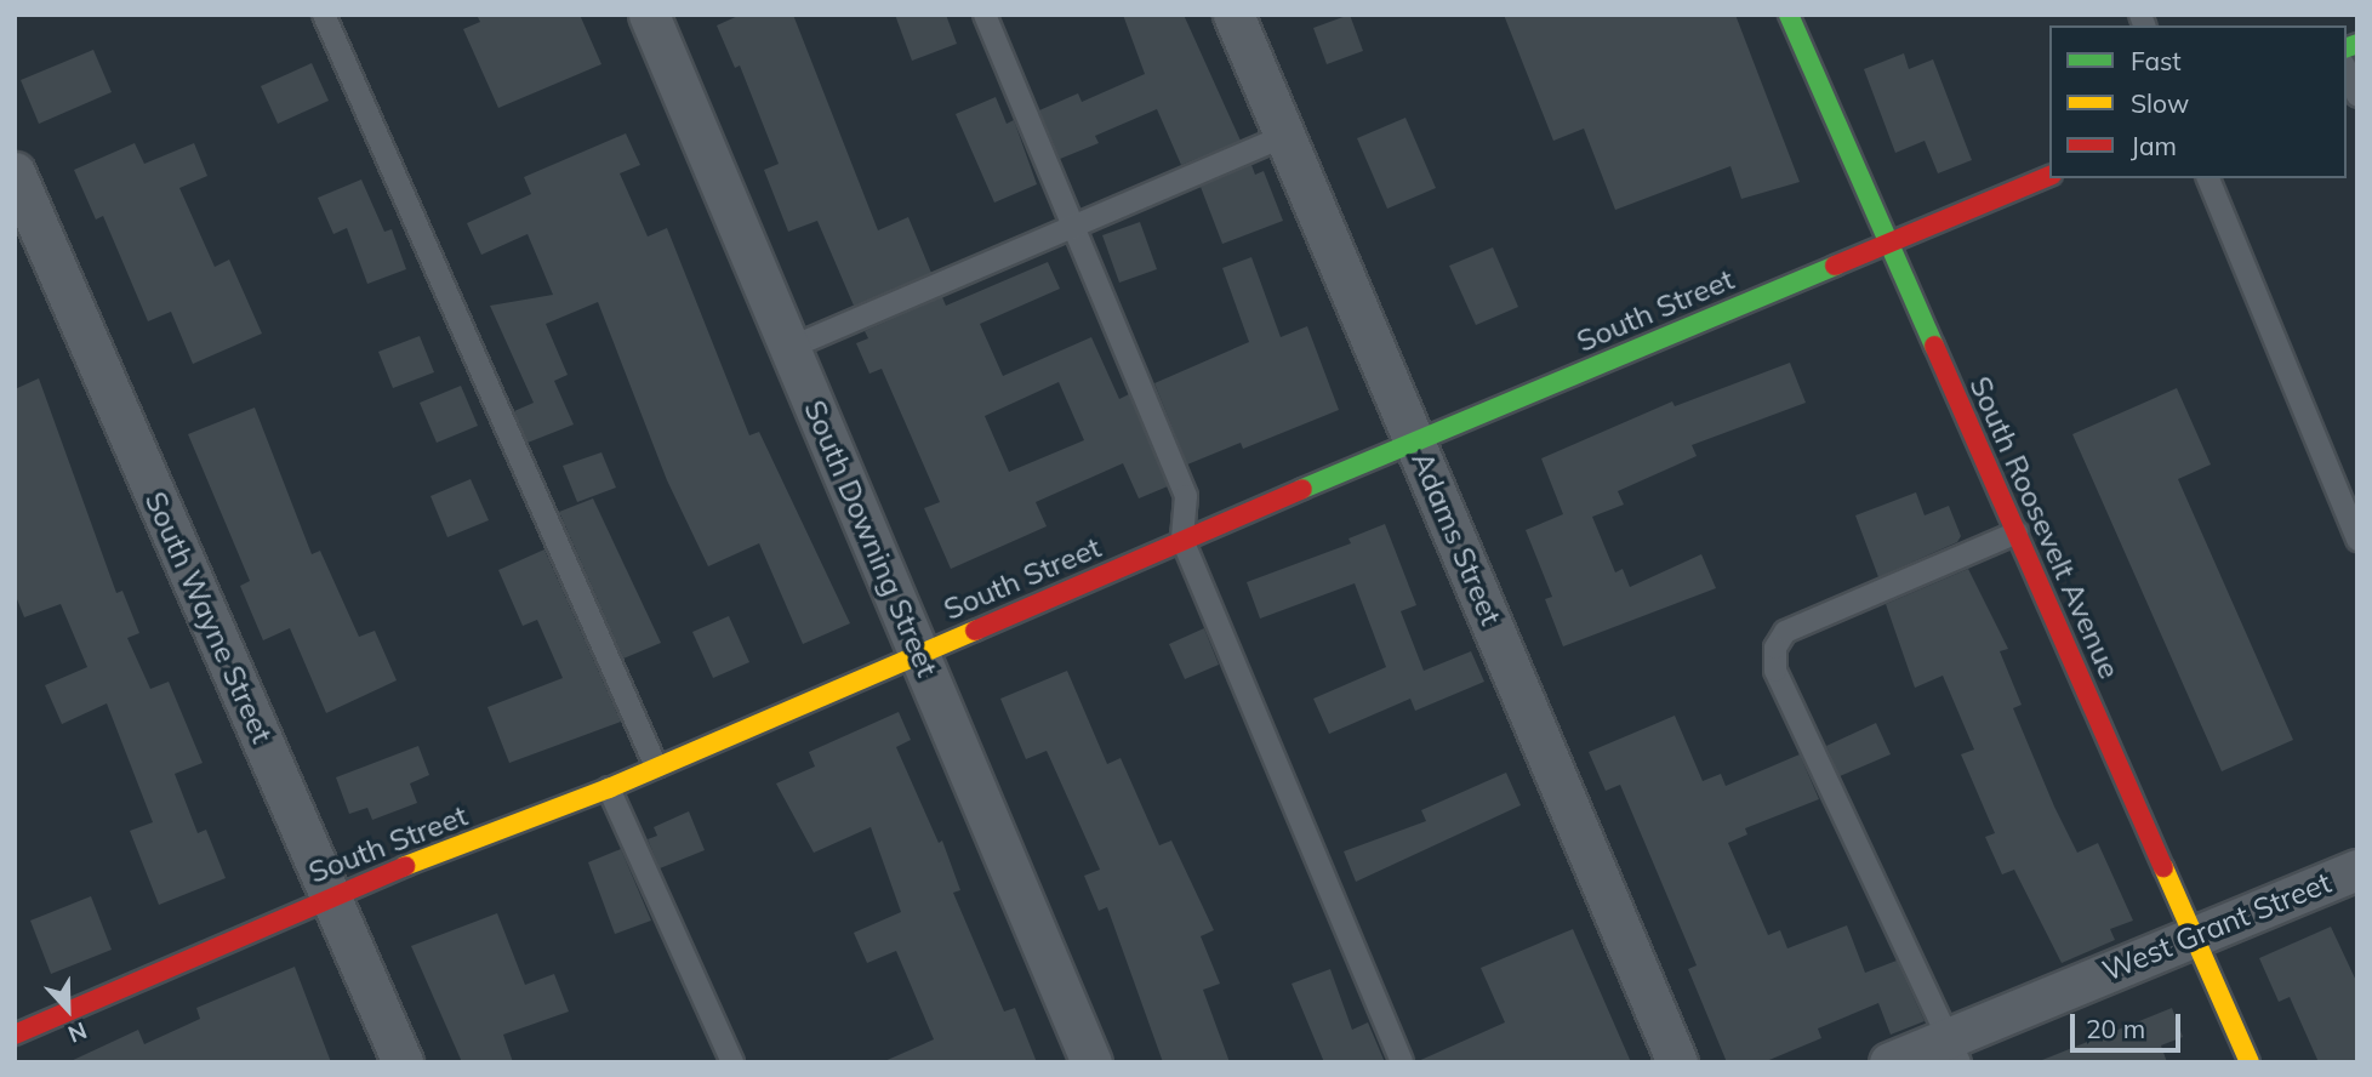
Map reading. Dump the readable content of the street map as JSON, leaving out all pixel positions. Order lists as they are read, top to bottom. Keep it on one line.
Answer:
{"streets":{"street":["South Street","South Roosevelt Avenue","South Downing Street","Adams Street","South Wayne Street","West Grant Street"]},"crossings":[["South Street","South Roosevelt Avenue"],["South Street","South Downing Street"],["South Street","Adams Street"],["South Street","South Wayne Street"],["South Roosevelt Avenue","West Grant Street"]],"legend":["Fast","Slow","Jam"],"scale_bar":"20 m","north":"bottom"}
